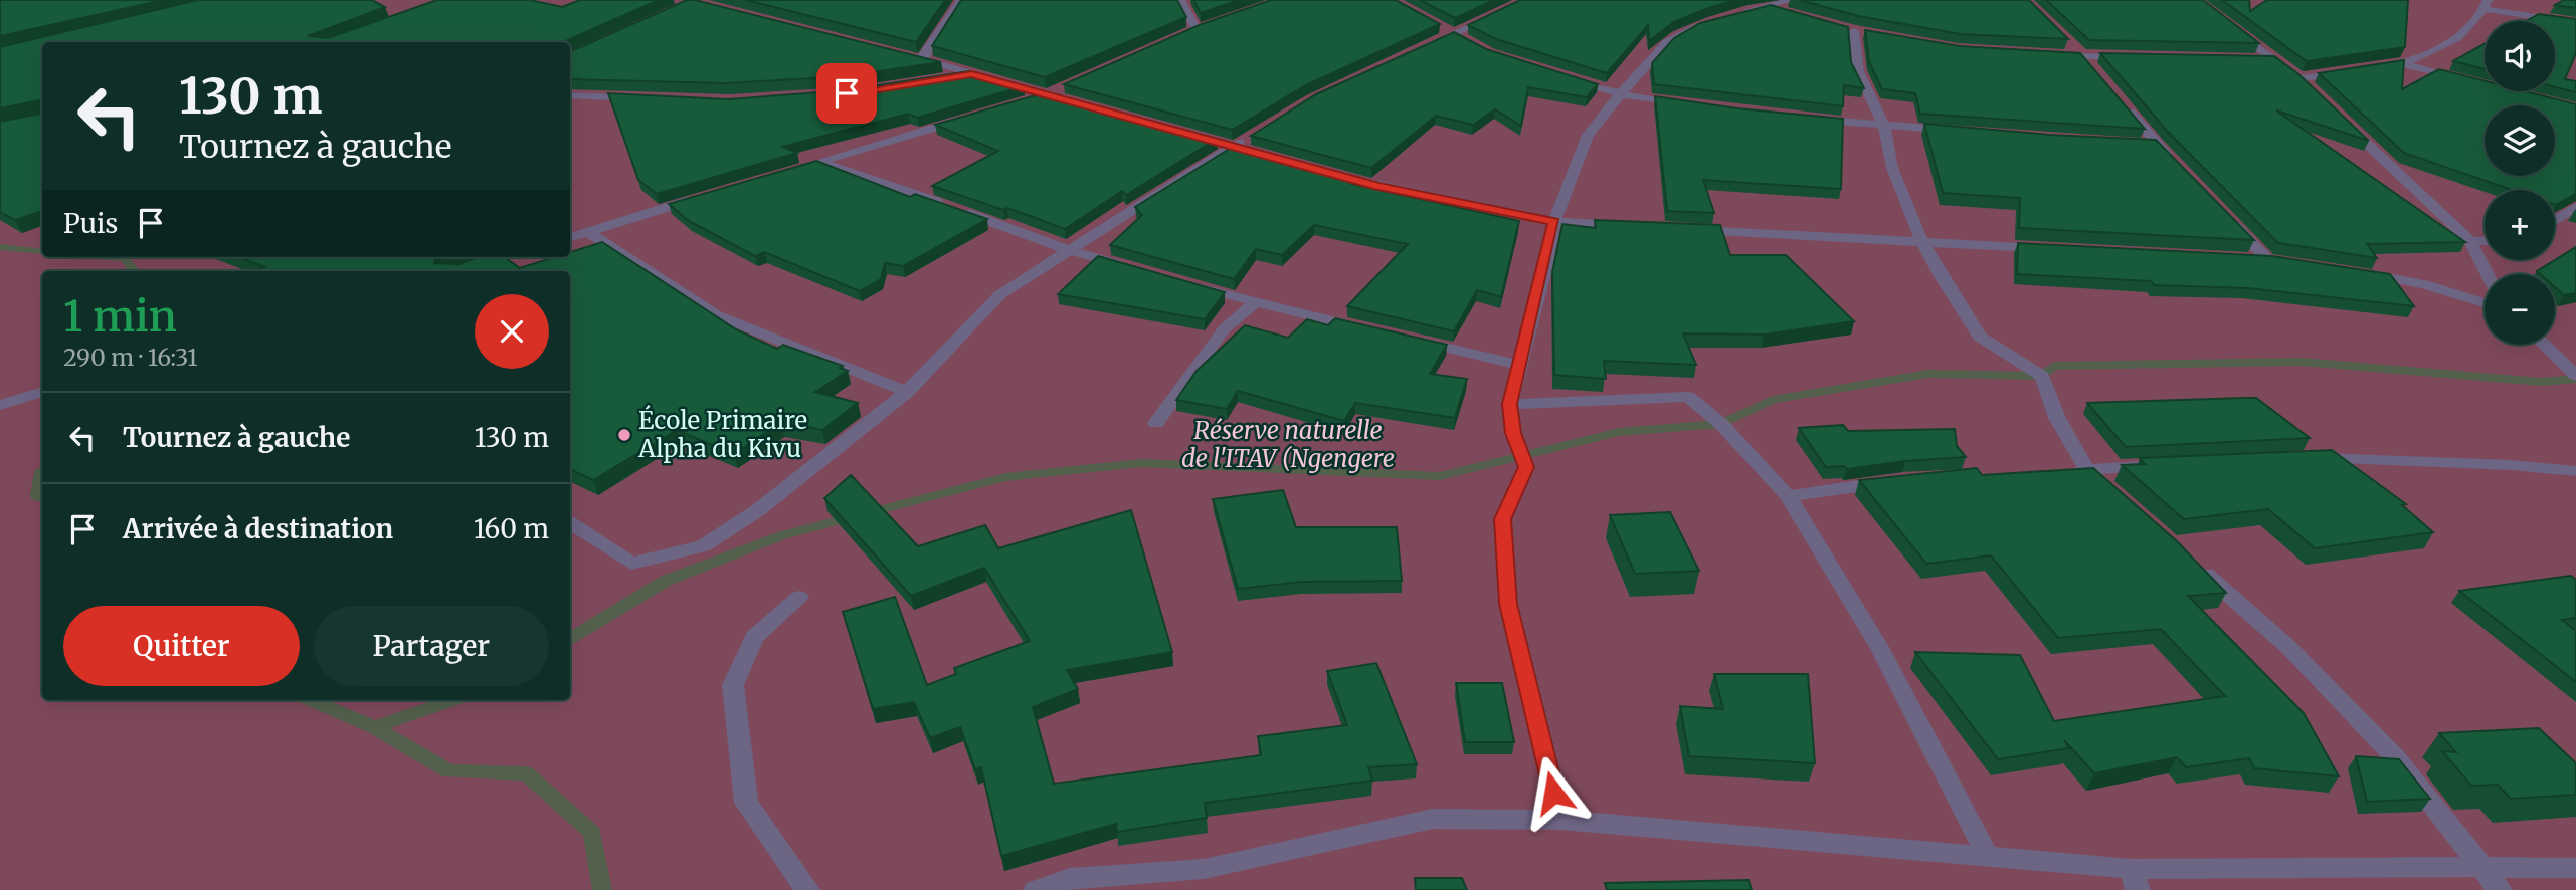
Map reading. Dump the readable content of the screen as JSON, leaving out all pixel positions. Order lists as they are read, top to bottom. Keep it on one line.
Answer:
{"parks":["Réserve naturelle de l'ITAV (Ngengere"],"places":["École Primaire Alpha du Kivu"],"page":{"map_buttons":["+","−"],"turn":["130 m","Tournez à gauche"],"then":"Puis","heading":["1 min","290 m · 16:31"],"list":[{"name":"Tournez à gauche","value":"130 m"},{"name":"Arrivée à destination","value":"160 m"}],"buttons":["Quitter","Partager"]}}
